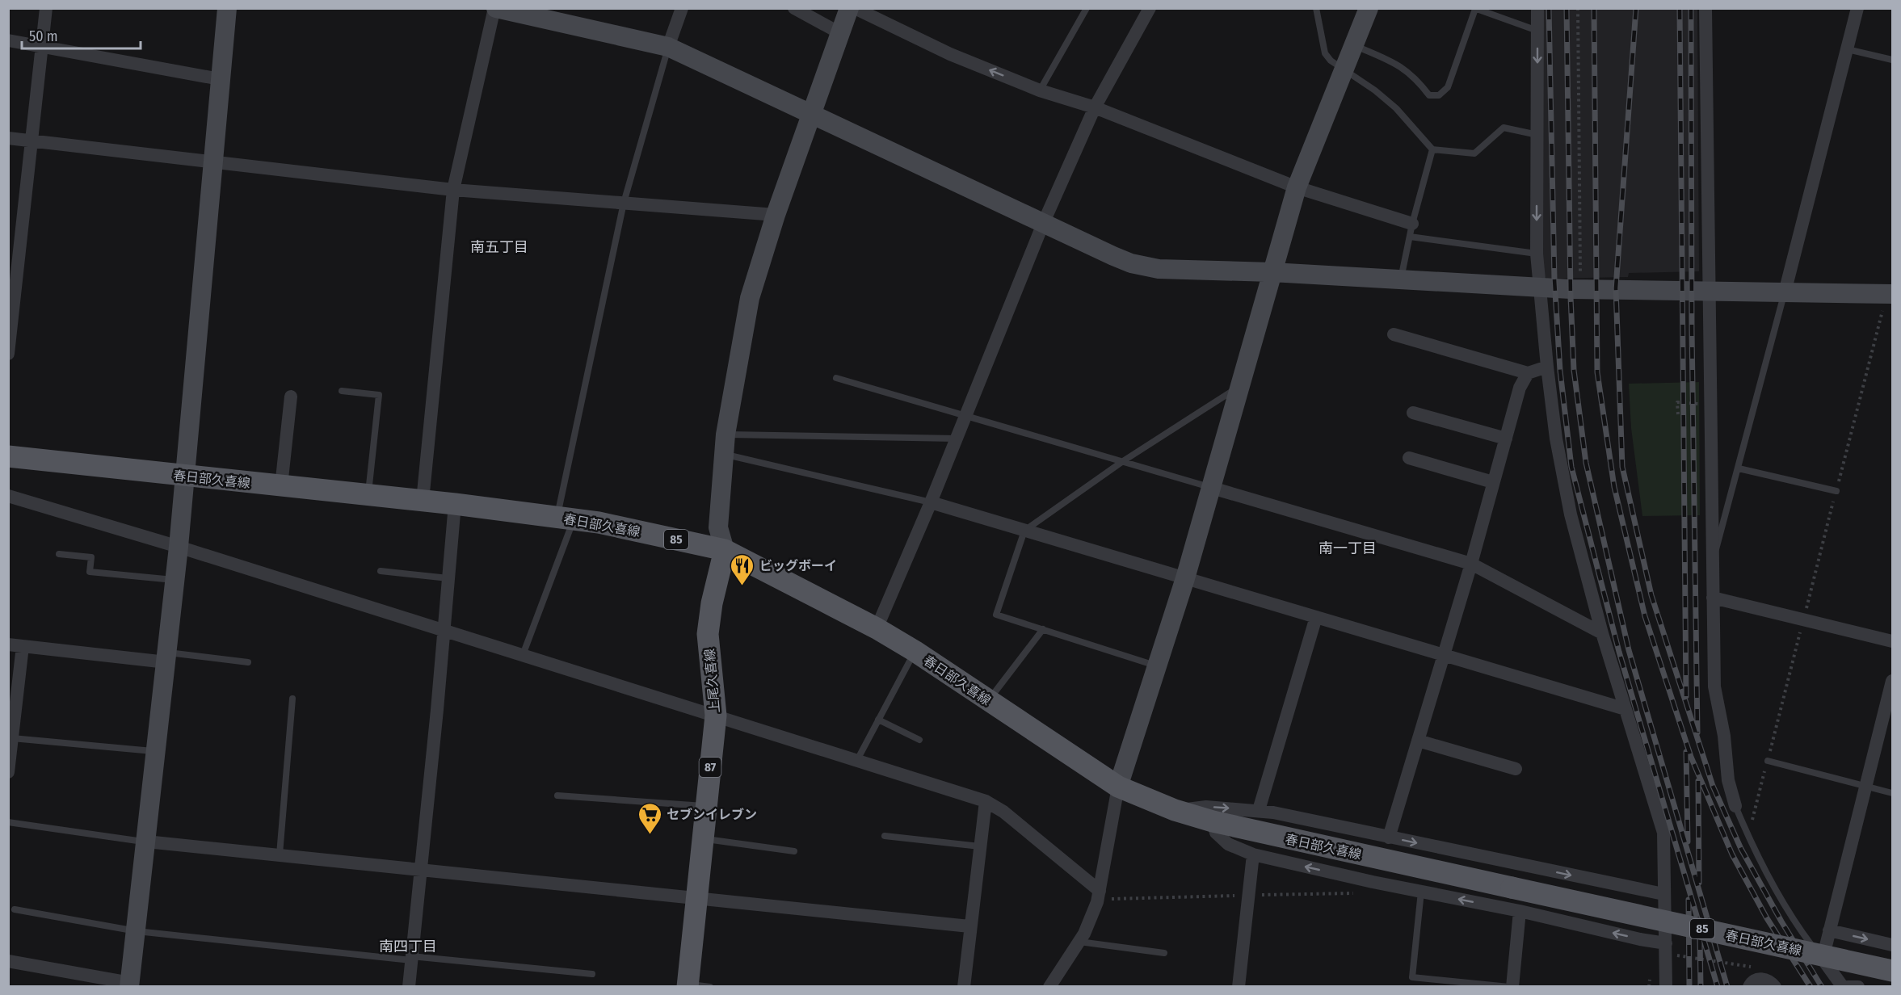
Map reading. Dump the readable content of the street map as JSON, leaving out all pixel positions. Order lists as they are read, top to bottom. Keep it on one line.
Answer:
{"streets":{"main road":["春日部久喜線","85","上尾久喜線","87"]},"crossings":[["春日部久喜線","上尾久喜線"]],"districts":["南五丁目","南一丁目","南四丁目"],"places":{"restaurant":["ビッグボーイ"],"supermarket":["セブンイレブン"]},"scale_bar":"50 m"}
